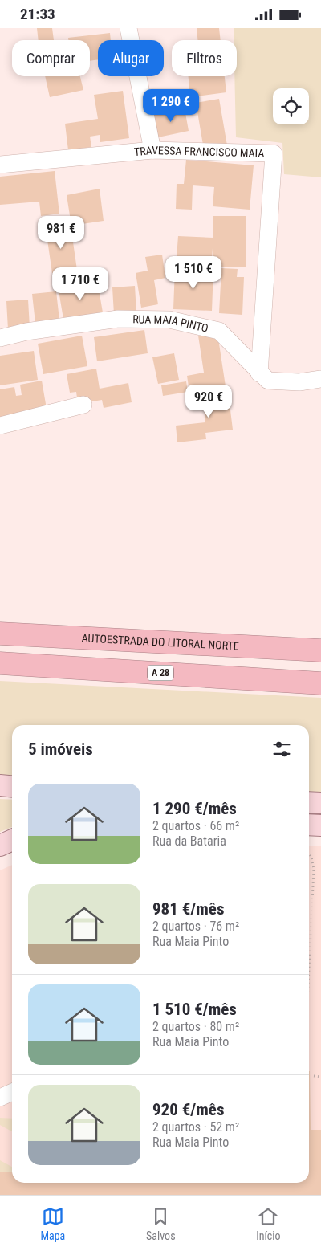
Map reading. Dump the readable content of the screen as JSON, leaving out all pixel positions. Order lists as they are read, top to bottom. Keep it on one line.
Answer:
{"streets":{"highway":["AUTOESTRADA DO LITORAL NORTE","A 28"],"street":["TRAVESSA FRANCISCO MAIA","RUA MAIA PINTO"]},"crossings":[["TRAVESSA FRANCISCO MAIA","RUA MAIA PINTO"]],"page":{"status":"21:33","chip":["Comprar","Alugar","Filtros"],"price":["1 290 €","981 €","1 510 €","1 710 €","920 €"],"heading":"5 imóveis","list":[{"name":"1 290 €/mês","note":"2 quartos · 66 m² · Rua da Bataria"},{"name":"981 €/mês","note":"2 quartos · 76 m² · Rua Maia Pinto"},{"name":"1 510 €/mês","note":"2 quartos · 80 m² · Rua Maia Pinto"},{"name":"920 €/mês","note":"2 quartos · 52 m² · Rua Maia Pinto"}],"tabs":["Mapa","Salvos","Início"]}}
